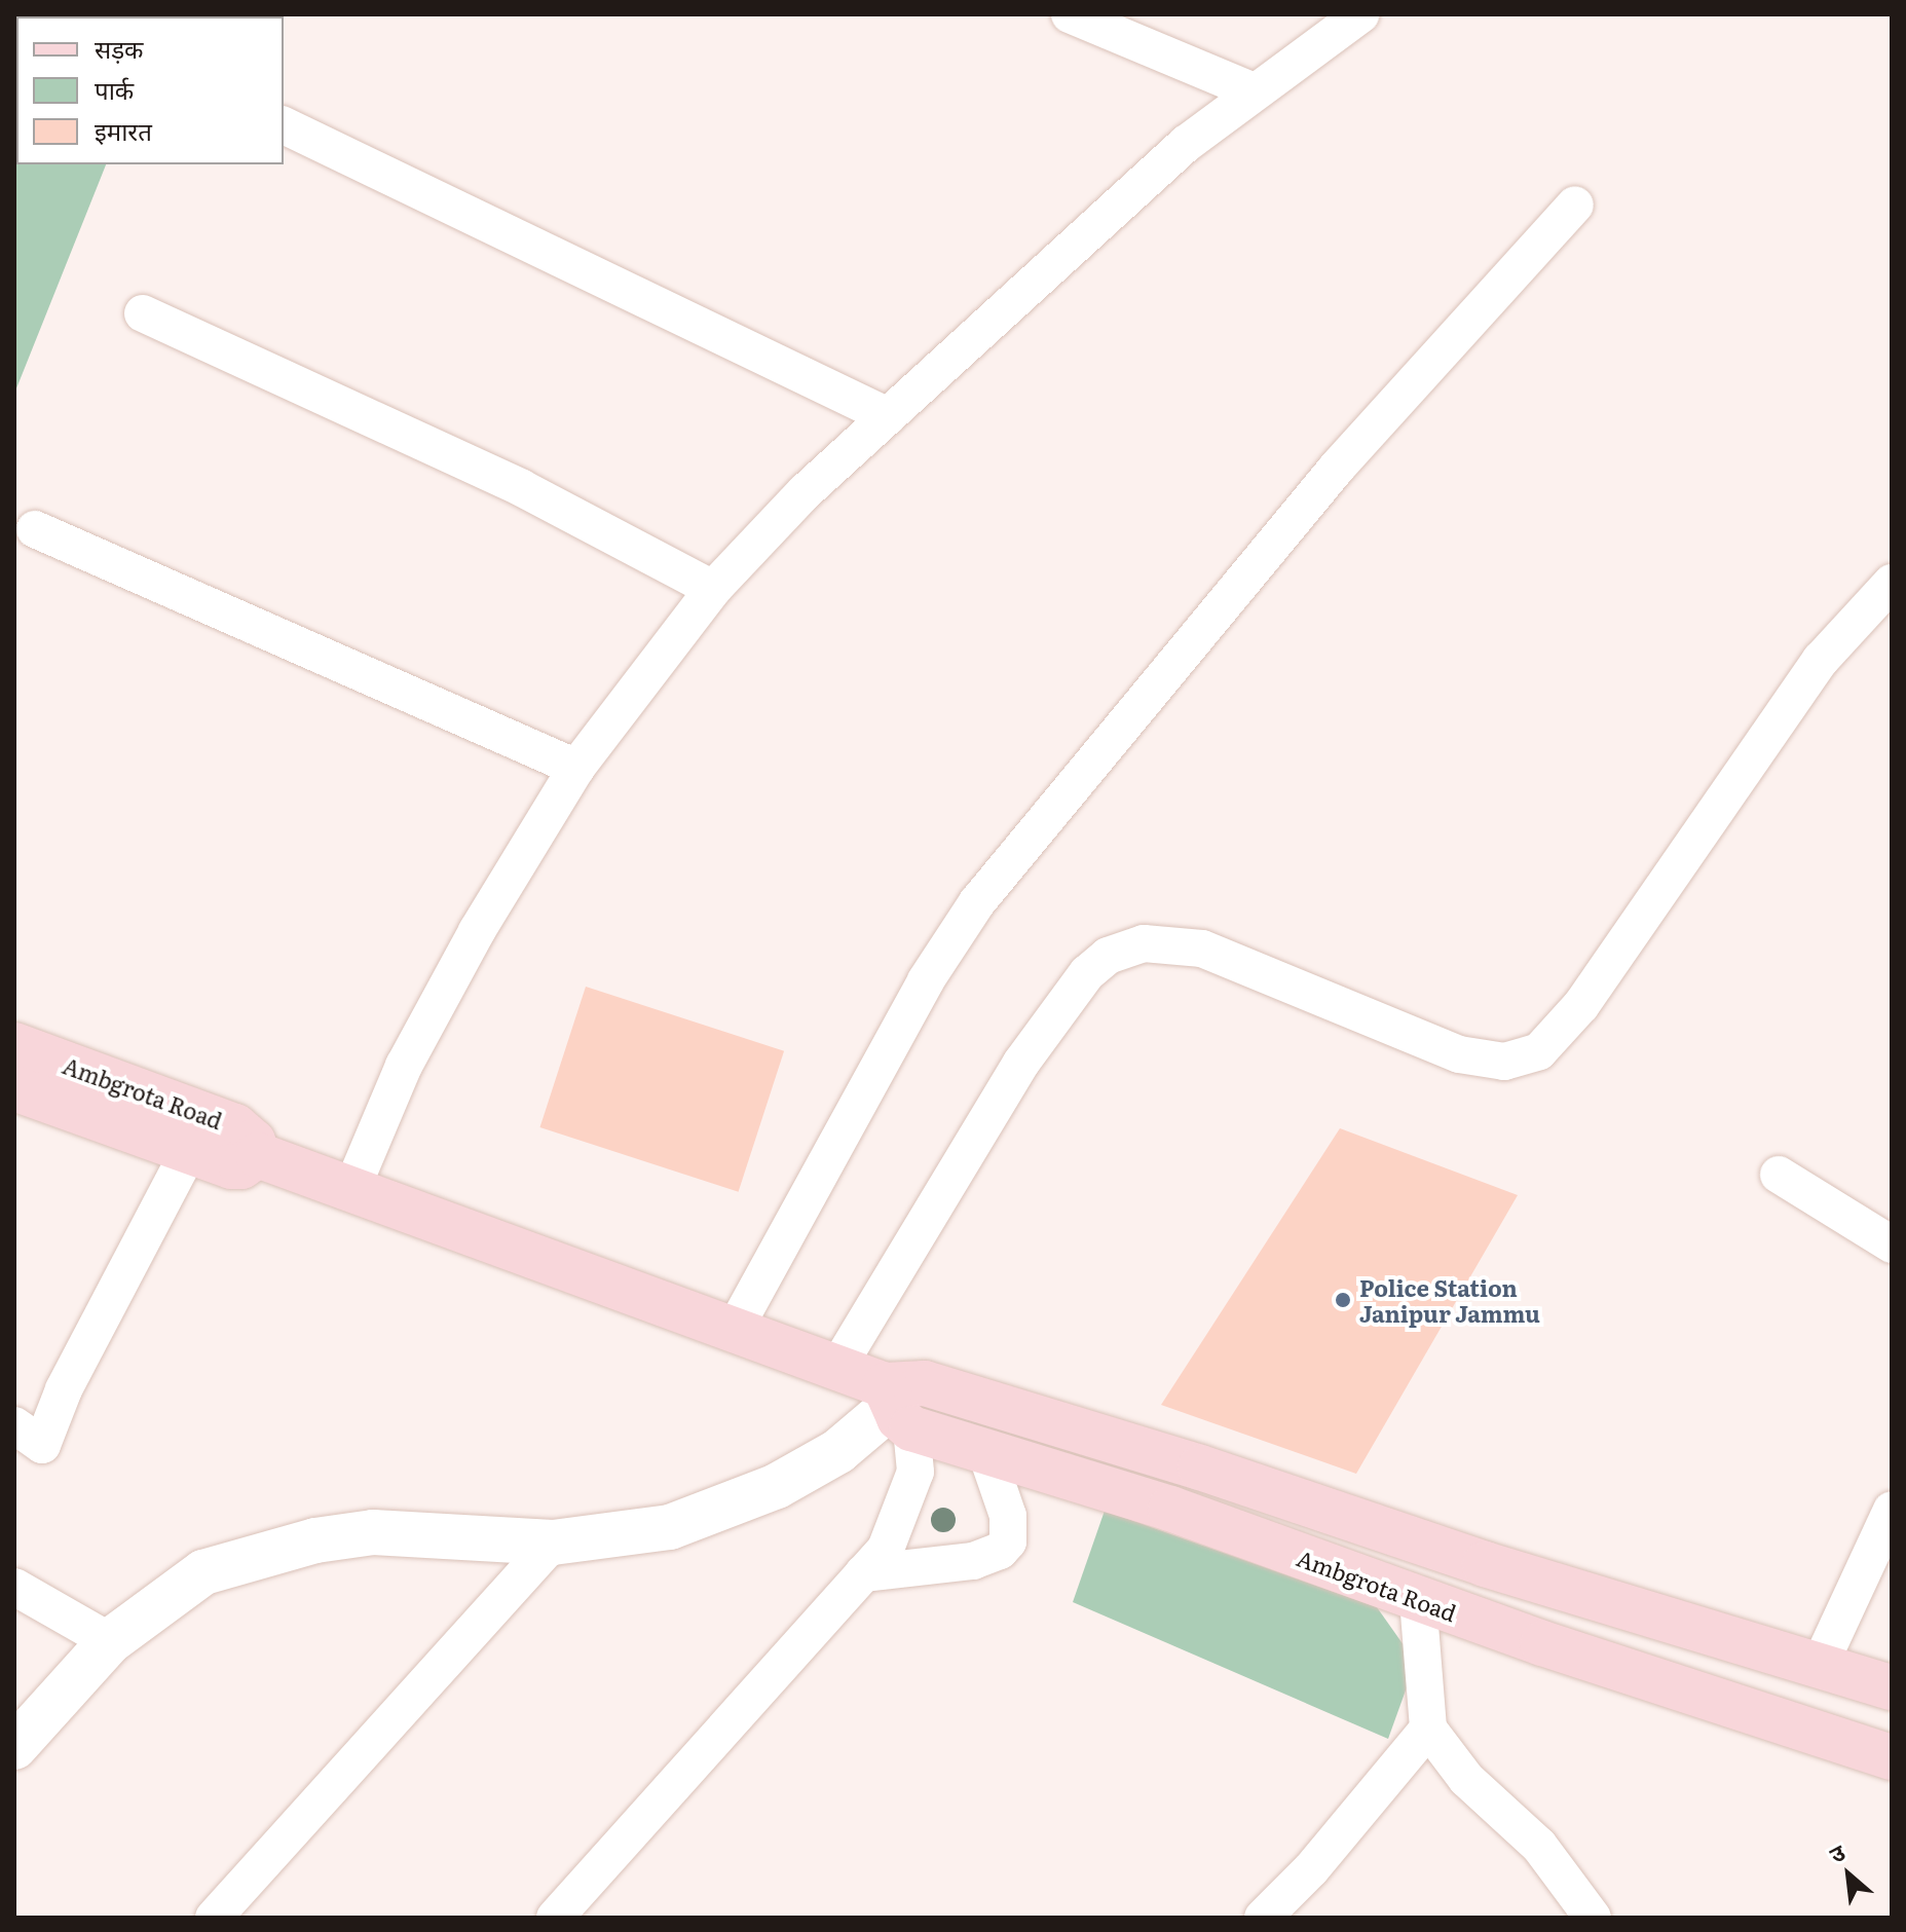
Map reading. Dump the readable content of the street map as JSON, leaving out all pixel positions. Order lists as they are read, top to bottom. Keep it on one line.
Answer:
{"streets":{"main road":["Ambgrota Road"]},"places":["Police Station Janipur Jammu"],"legend":["सड़क","पार्क","इमारत"],"north":"top left"}
